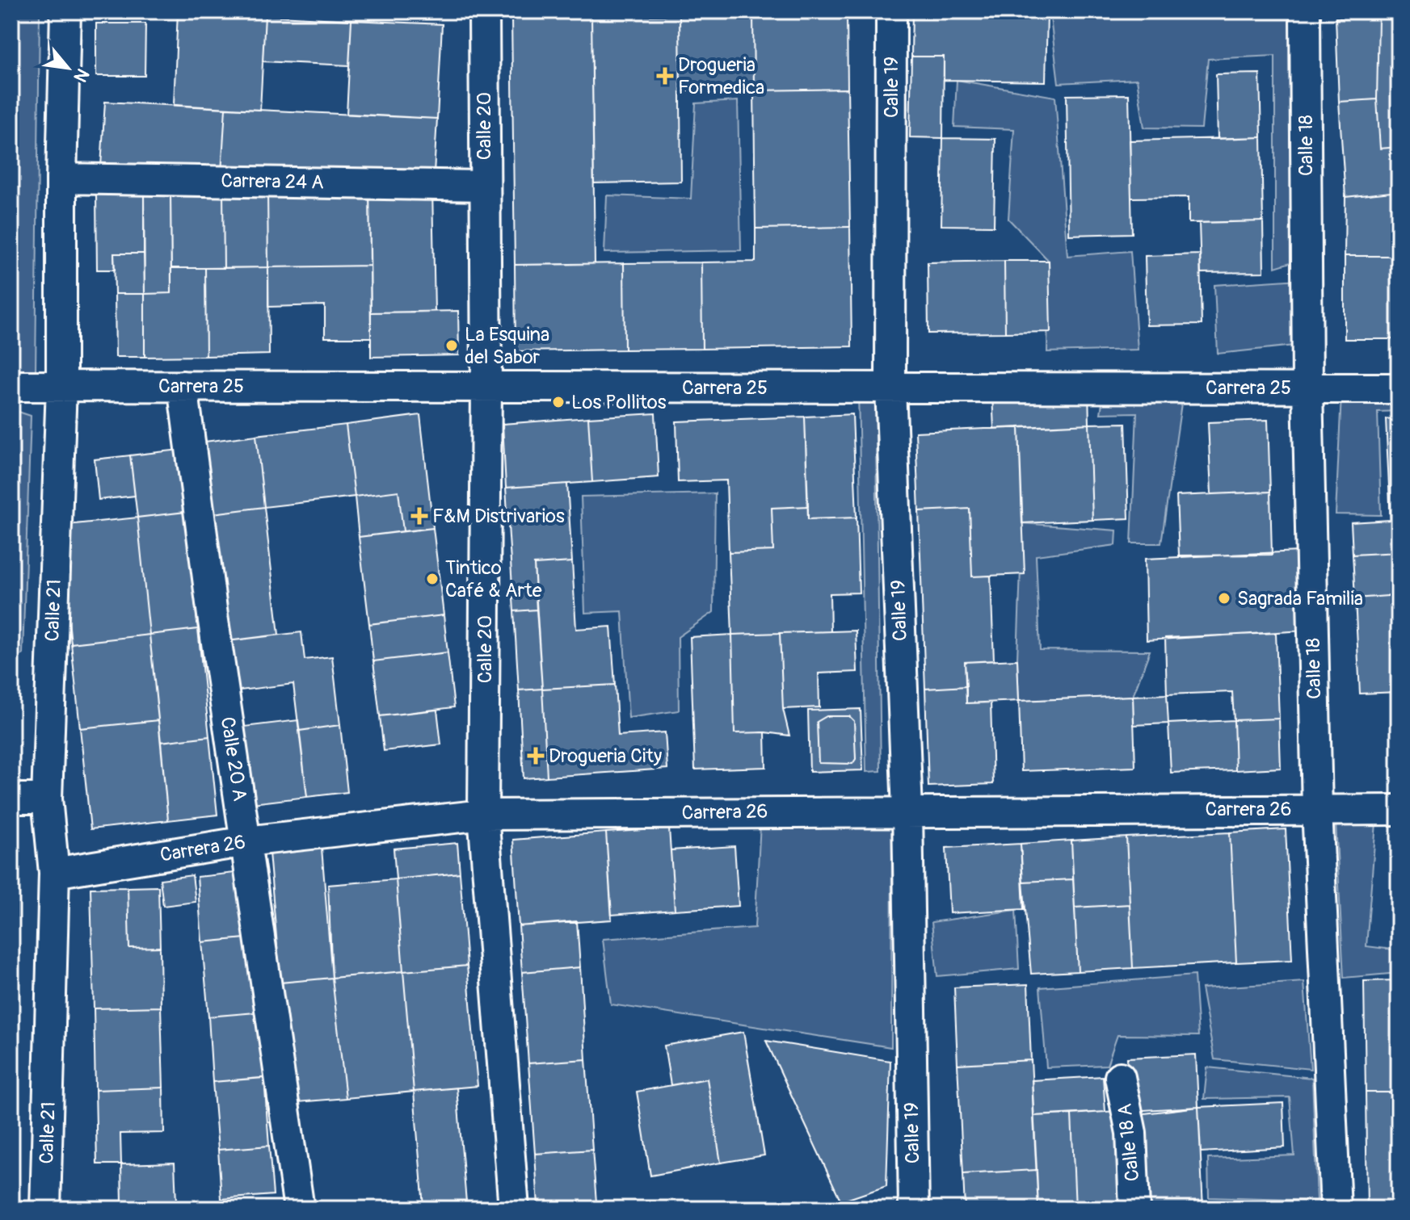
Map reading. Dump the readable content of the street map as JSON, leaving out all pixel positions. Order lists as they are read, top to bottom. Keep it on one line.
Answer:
{"streets":{"street":["Calle 19","Calle 20","Calle 18","Carrera 24 A","Carrera 25","Calle 21","Calle 20 A","Carrera 26","Calle 18 A"]},"crossings":[["Calle 19","Carrera 25"],["Calle 19","Carrera 26"],["Calle 20","Carrera 24 A"],["Calle 20","Carrera 25"],["Calle 20","Carrera 26"],["Calle 18","Carrera 25"],["Calle 18","Carrera 26"],["Carrera 24 A","Calle 21"],["Carrera 25","Calle 21"],["Carrera 25","Calle 20 A"],["Calle 21","Carrera 26"],["Calle 20 A","Carrera 26"]],"places":{"health":["Drogueria Formedica","F&M Distrivarios","Drogueria City"],"other":["La Esquina del Sabor","Los Pollitos","Tintico Café & Arte","Sagrada Familia"]},"north":"bottom right"}
